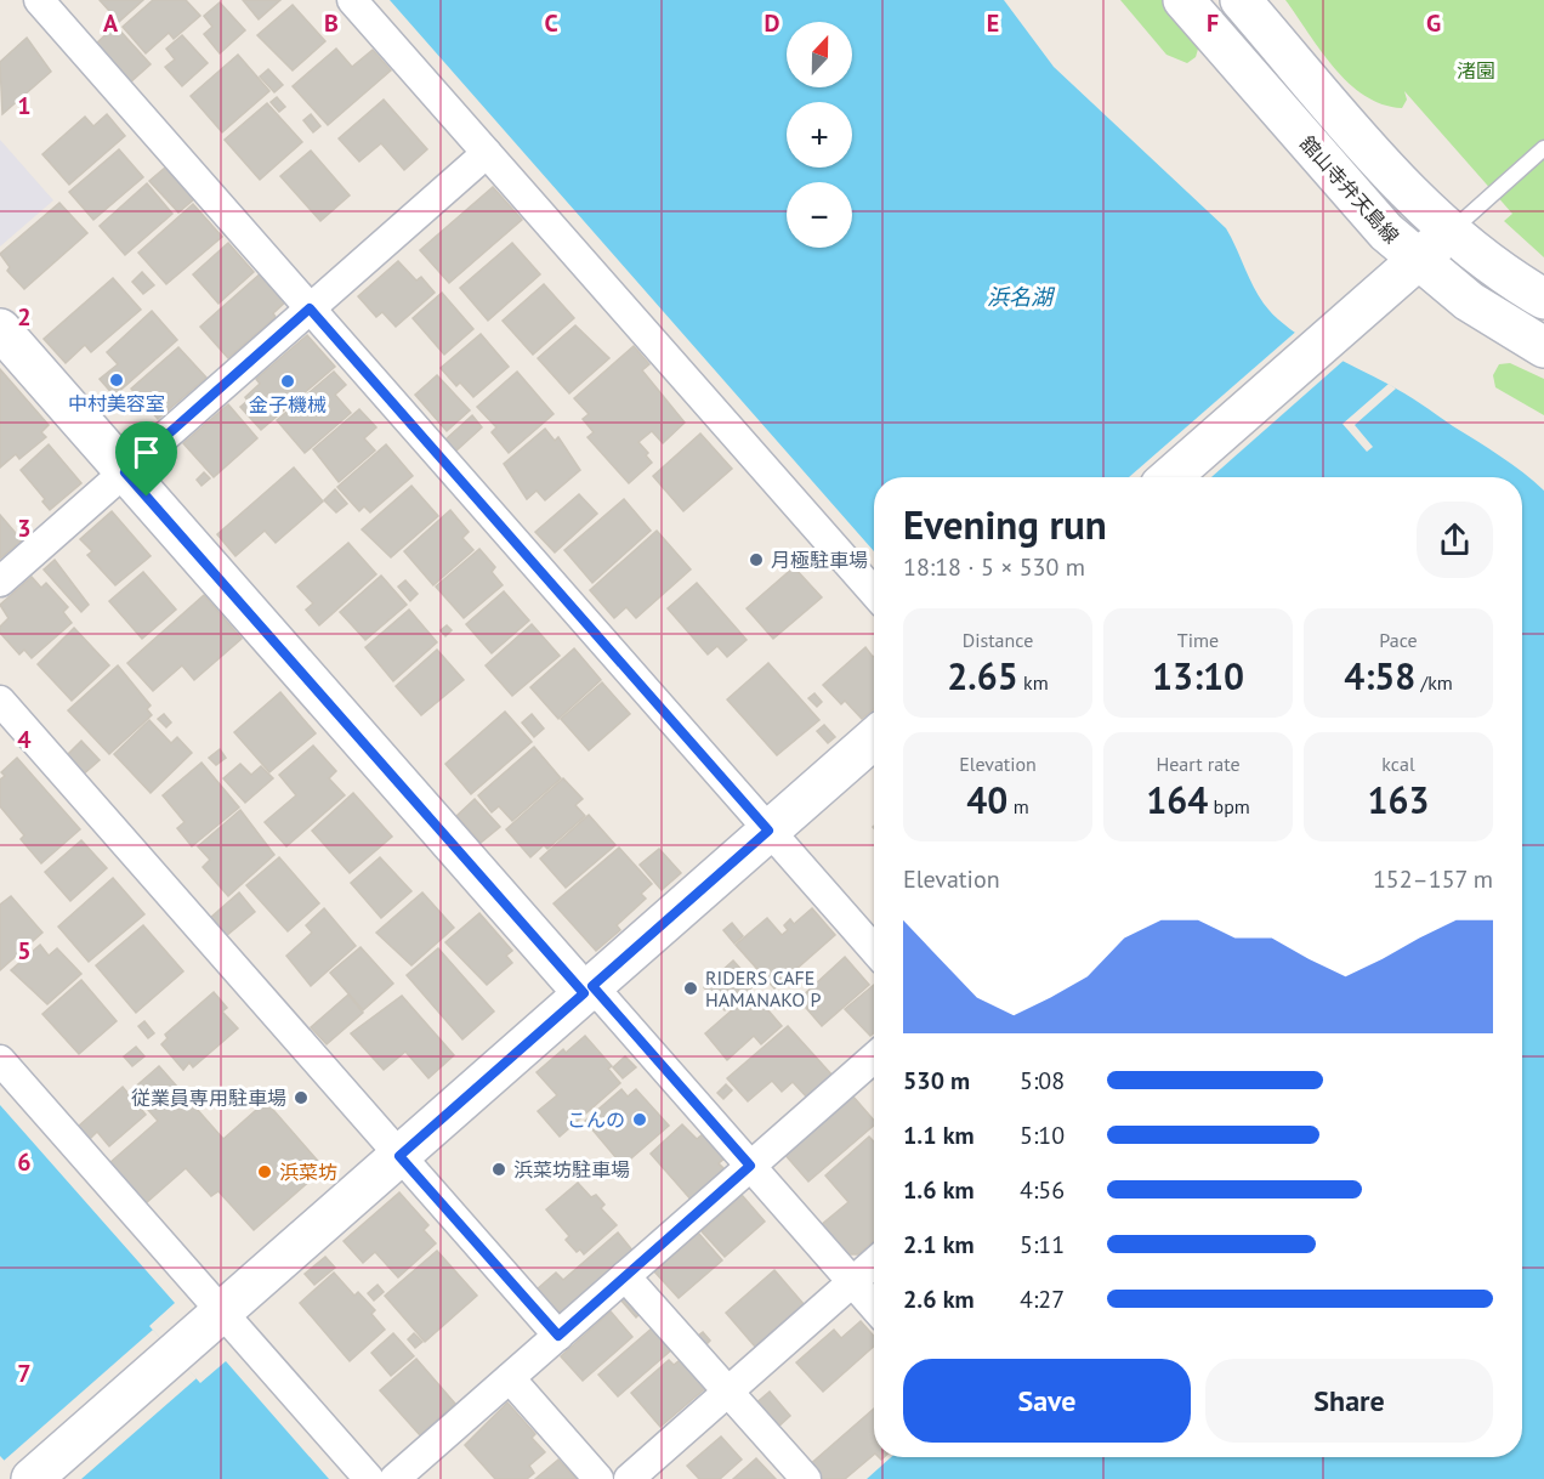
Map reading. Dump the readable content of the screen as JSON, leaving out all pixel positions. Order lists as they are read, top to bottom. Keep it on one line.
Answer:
{"streets":{"street":["舘山寺弁天島線"]},"water":["浜名湖"],"parks":["渚園"],"places":["中村美容室","金子機械","月極駐車場","RIDERS CAFE HAMANAKO P","従業員専用駐車場","こんの","浜菜坊駐車場","浜菜坊"],"north":"top","page":{"map_buttons":["+","−"],"heading":["Evening run","18:18 · 5 × 530 m"],"stats":[["Distance","2.65 km"],["Time","13:10"],["Pace","4:58 /km"],["Elevation","40 m"],["Heart rate","164 bpm"],["kcal","163"]],"chart":["Elevation","152–157 m"],"list":[{"name":"530 m","note":"5:08"},{"name":"1.1 km","note":"5:10"},{"name":"1.6 km","note":"4:56"},{"name":"2.1 km","note":"5:11"},{"name":"2.6 km","note":"4:27"}],"buttons":["Save","Share"]},"grid":{"columns":["A","B","C","D","E","F","G"],"rows":["1","2","3","4","5","6","7"]}}
